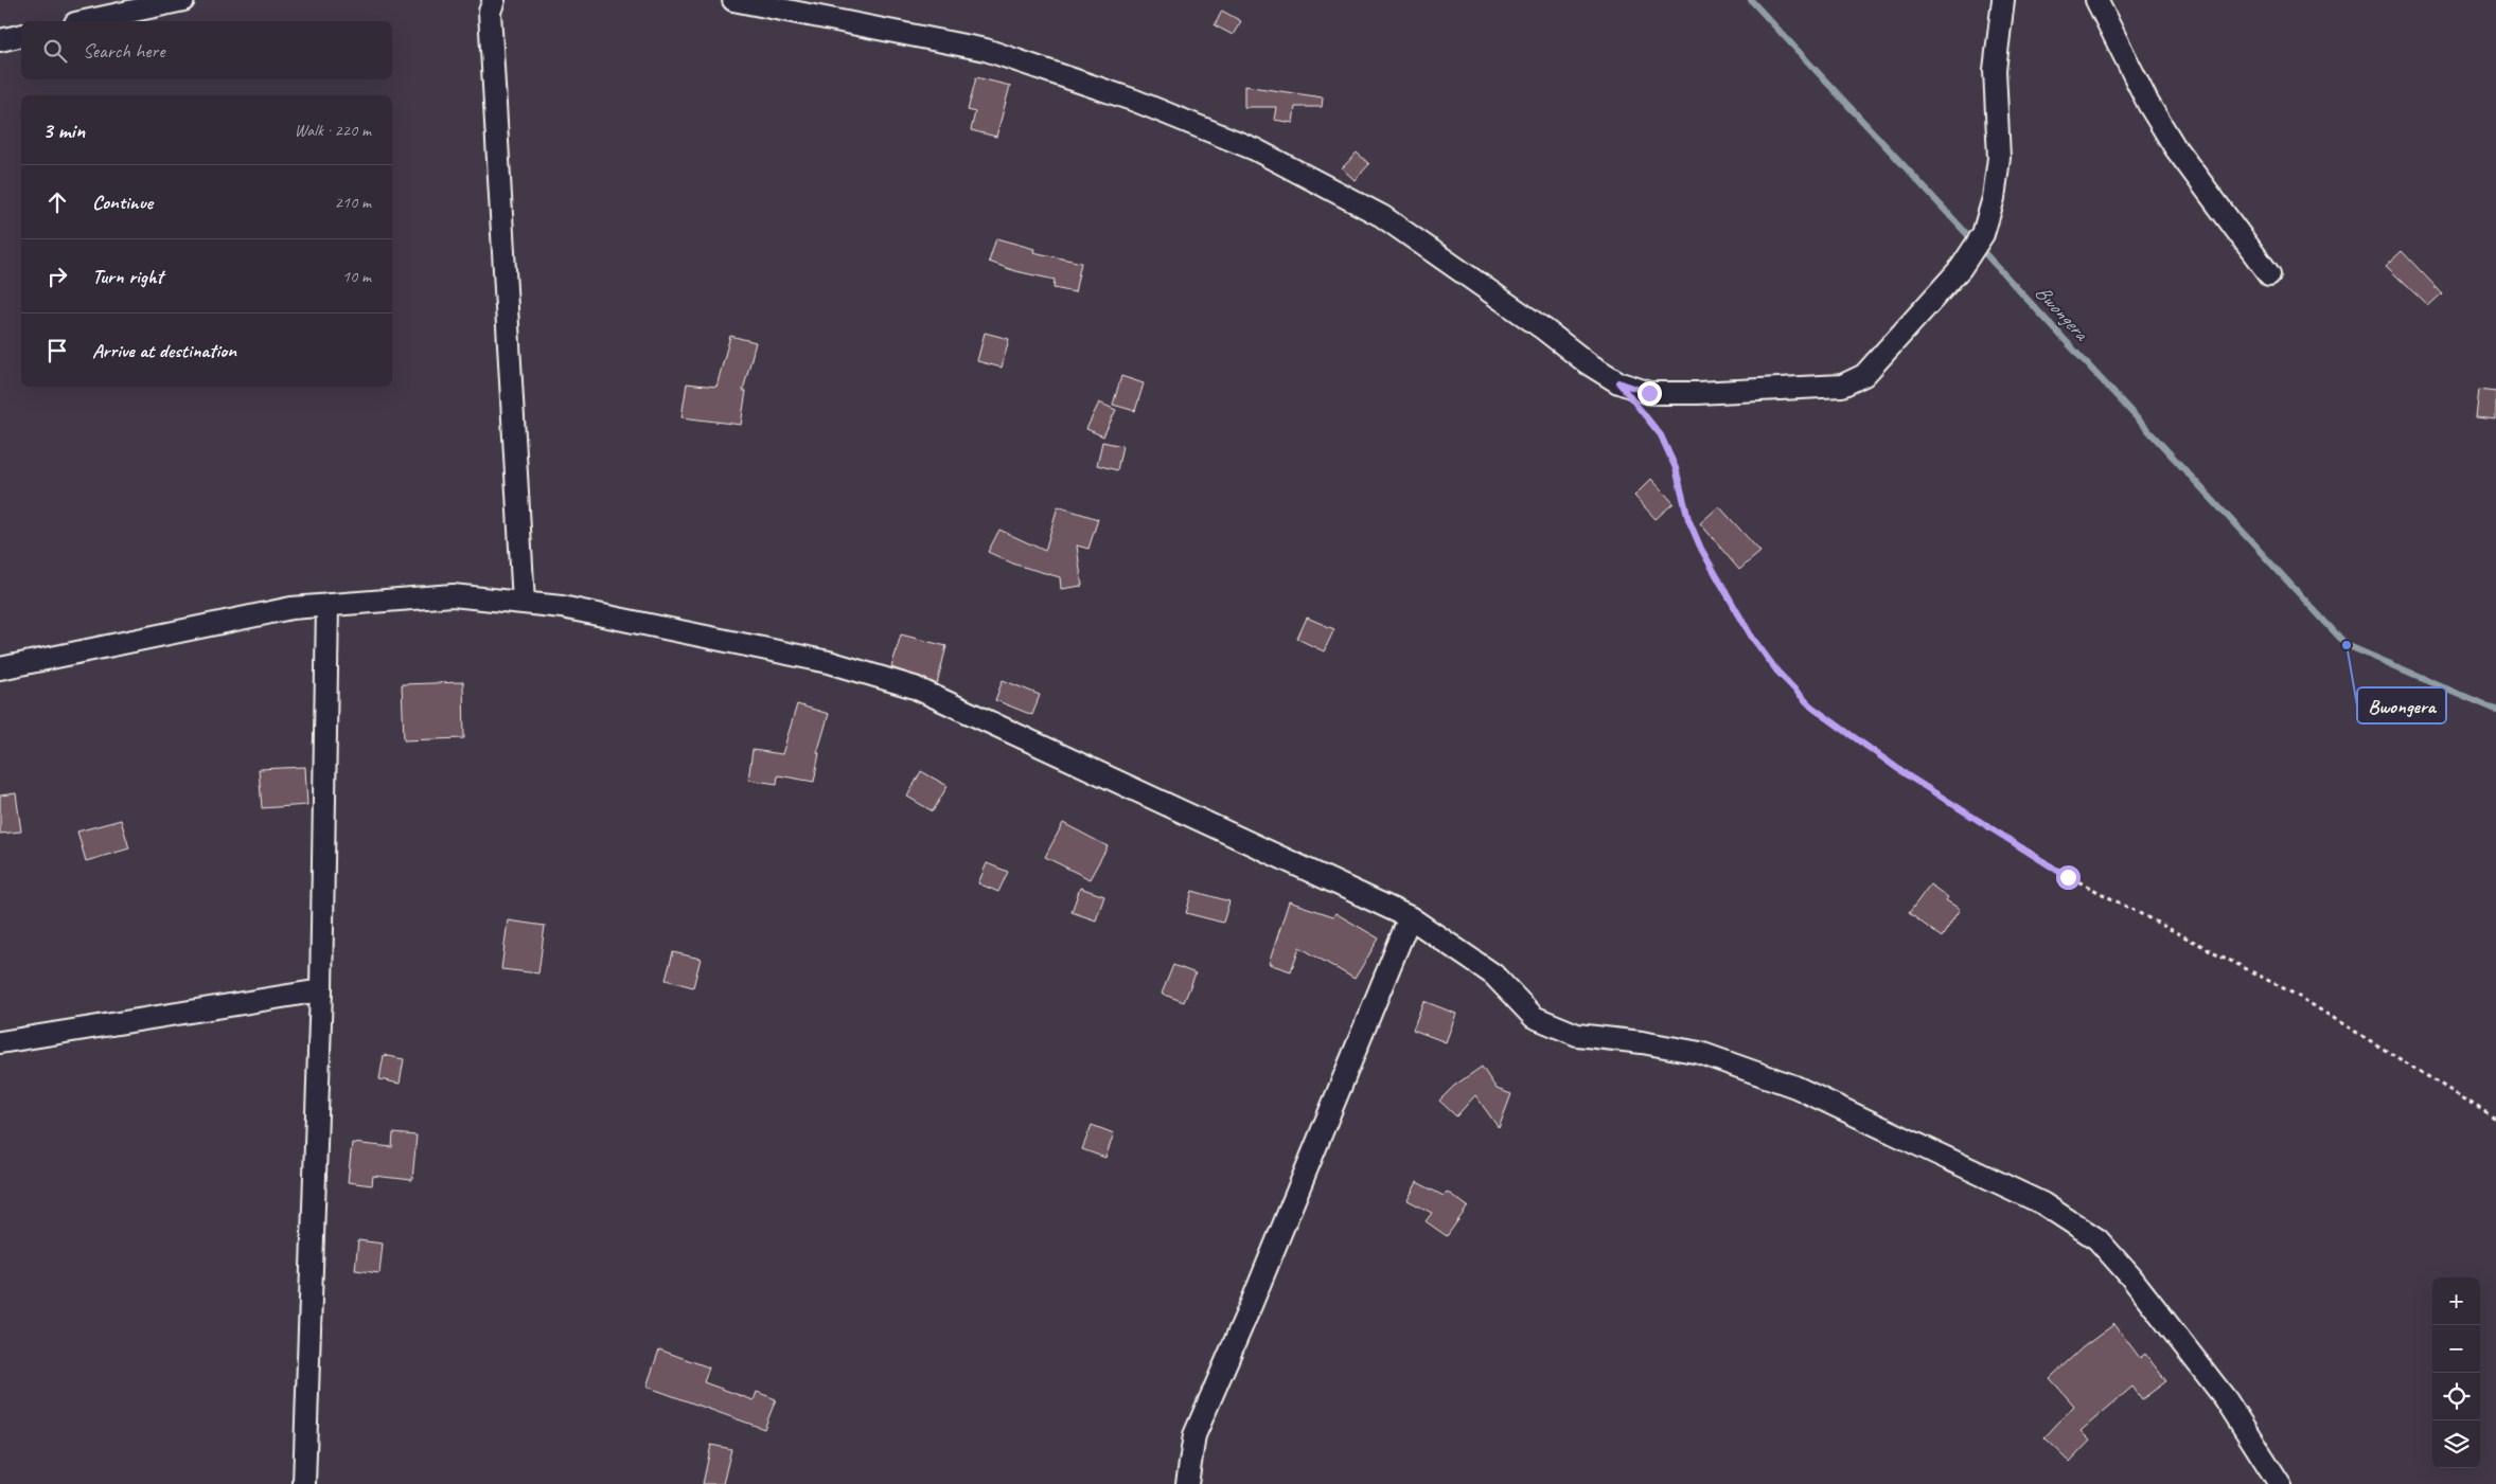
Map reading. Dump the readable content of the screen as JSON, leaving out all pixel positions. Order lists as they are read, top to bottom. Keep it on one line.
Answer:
{"water":["Bwongera"],"places":["Bwongera"],"page":{"search":"Search here","heading":["3 min","Walk · 220 m"],"list":[["Continue","210 m"],["Turn right","10 m"],"Arrive at destination"],"map_buttons":["+","−"]}}
